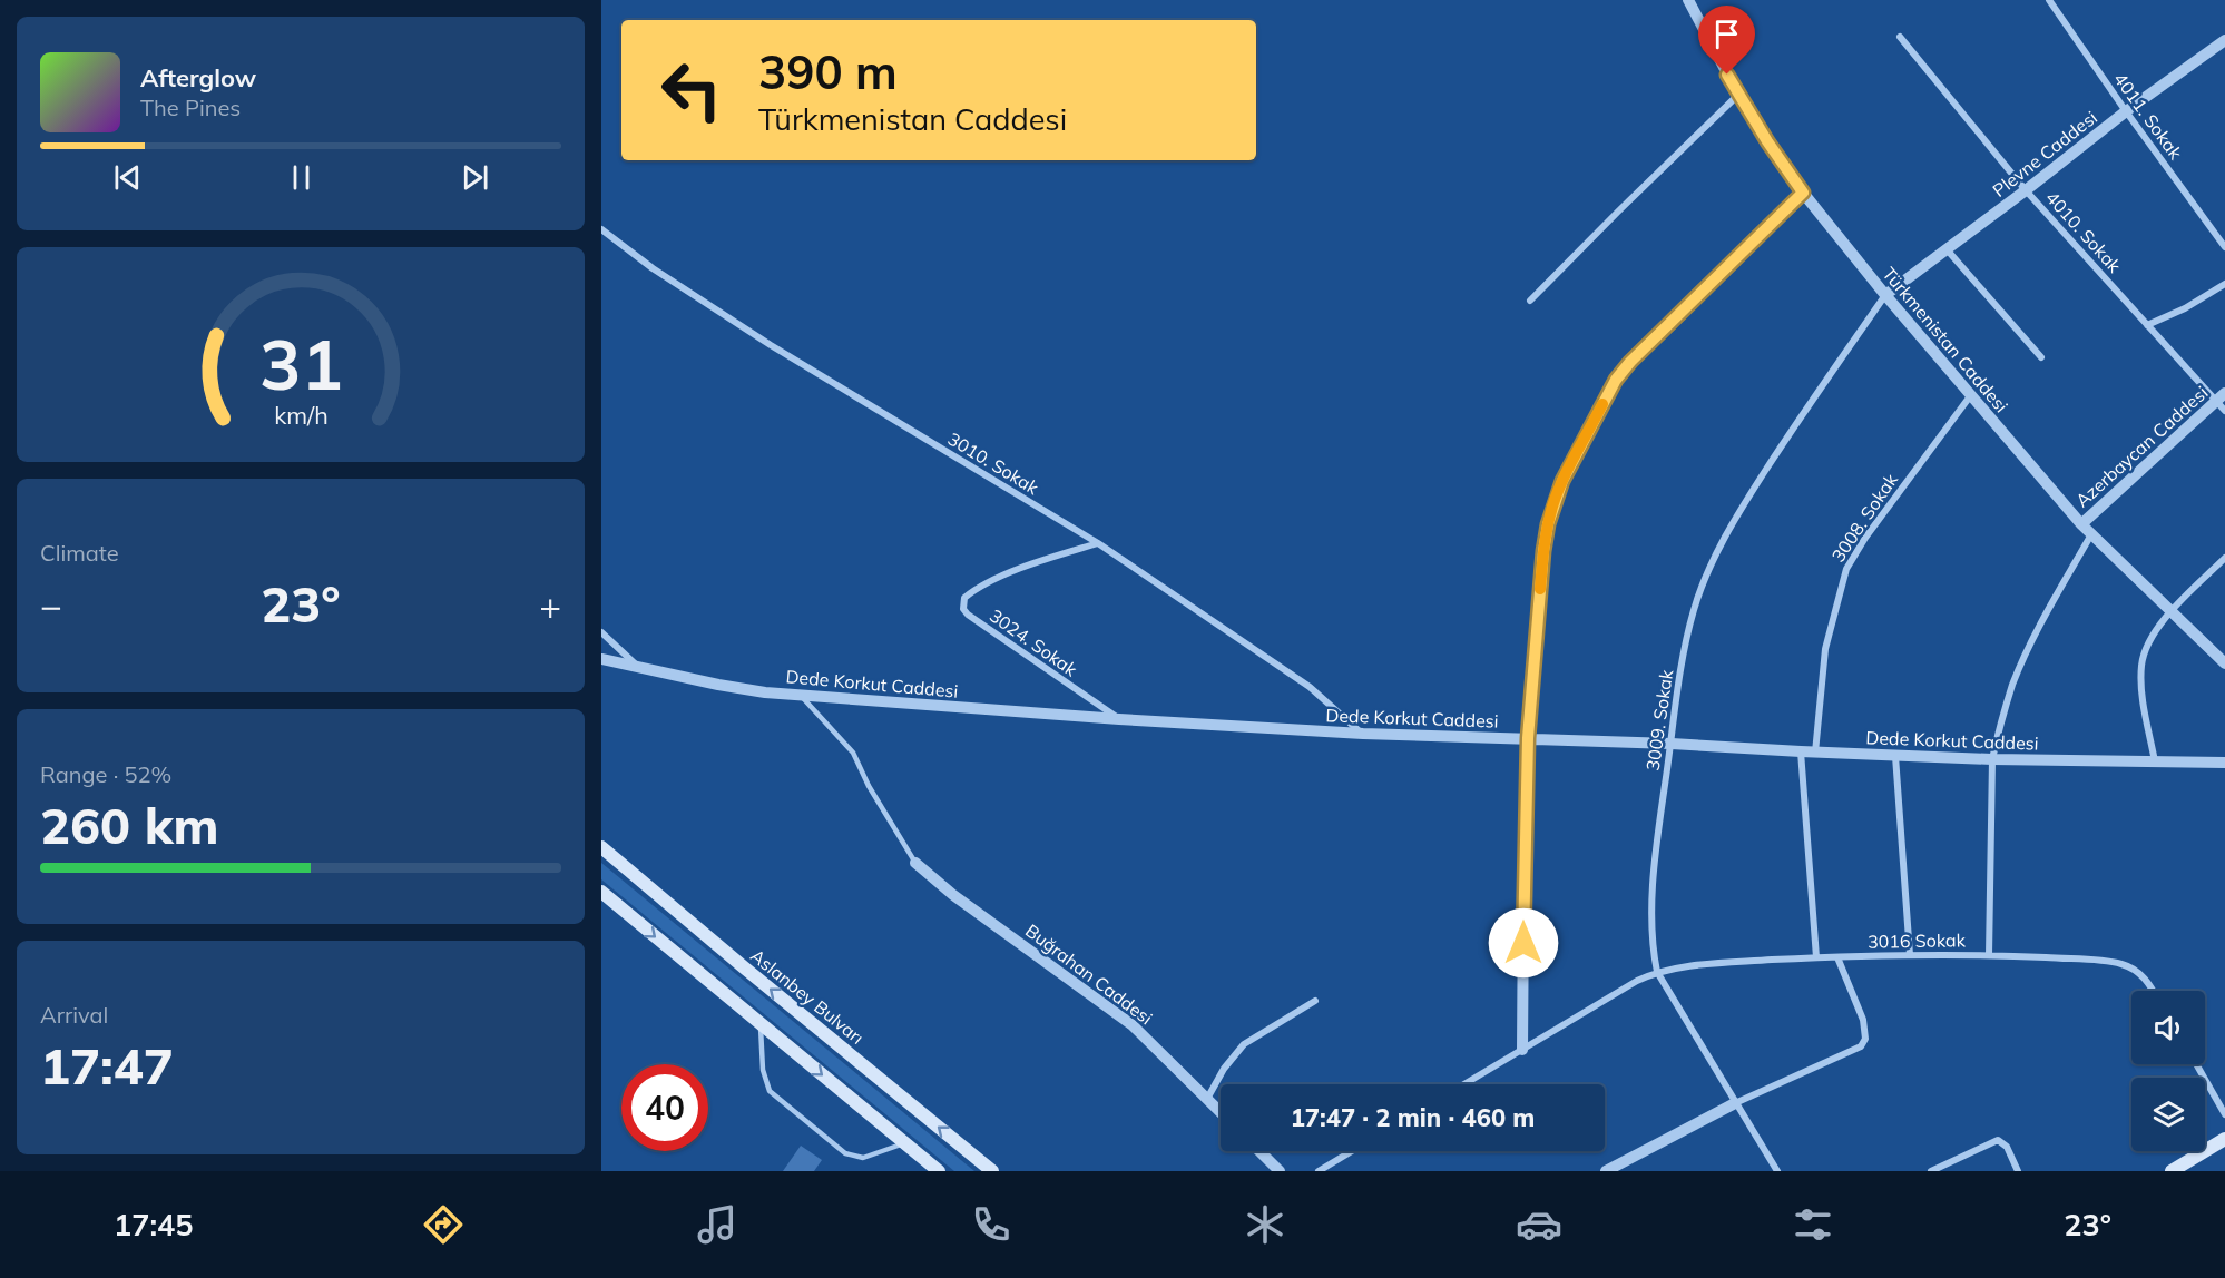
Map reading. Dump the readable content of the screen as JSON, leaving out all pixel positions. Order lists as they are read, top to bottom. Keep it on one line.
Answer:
{"streets":{"main road":["Aslanbey Bulvarı"],"street":["4011. Sokak","Plevne Caddesi","4010. Sokak","Türkmenistan Caddesi","Azerbaycan Caddesi","3010. Sokak","3008. Sokak","3024. Sokak","Dede Korkut Caddesi","3009. Sokak","3016 Sokak","Buğrahan Caddesi"]},"crossings":[["4011. Sokak","Plevne Caddesi"],["Plevne Caddesi","4010. Sokak"],["Plevne Caddesi","Türkmenistan Caddesi"],["Plevne Caddesi","3009. Sokak"],["4010. Sokak","Azerbaycan Caddesi"],["Türkmenistan Caddesi","Azerbaycan Caddesi"],["Türkmenistan Caddesi","3008. Sokak"],["Türkmenistan Caddesi","3009. Sokak"],["3010. Sokak","3024. Sokak"],["3010. Sokak","Dede Korkut Caddesi"],["3008. Sokak","Dede Korkut Caddesi"],["3024. Sokak","Dede Korkut Caddesi"],["Dede Korkut Caddesi","3009. Sokak"],["3009. Sokak","3016 Sokak"]],"page":{"turn":["390 m","Türkmenistan Caddesi"],"song":["Afterglow","The Pines"],"tile":["Climate",["Range · 52%","260 km"],["Arrival","17:47"]],"heat":["−","23°","+"],"limit":"40","trip":"17:47 · 2 min · 460 m","tabs":["17:45","23°"],"gauge":["31","km/h"]}}
